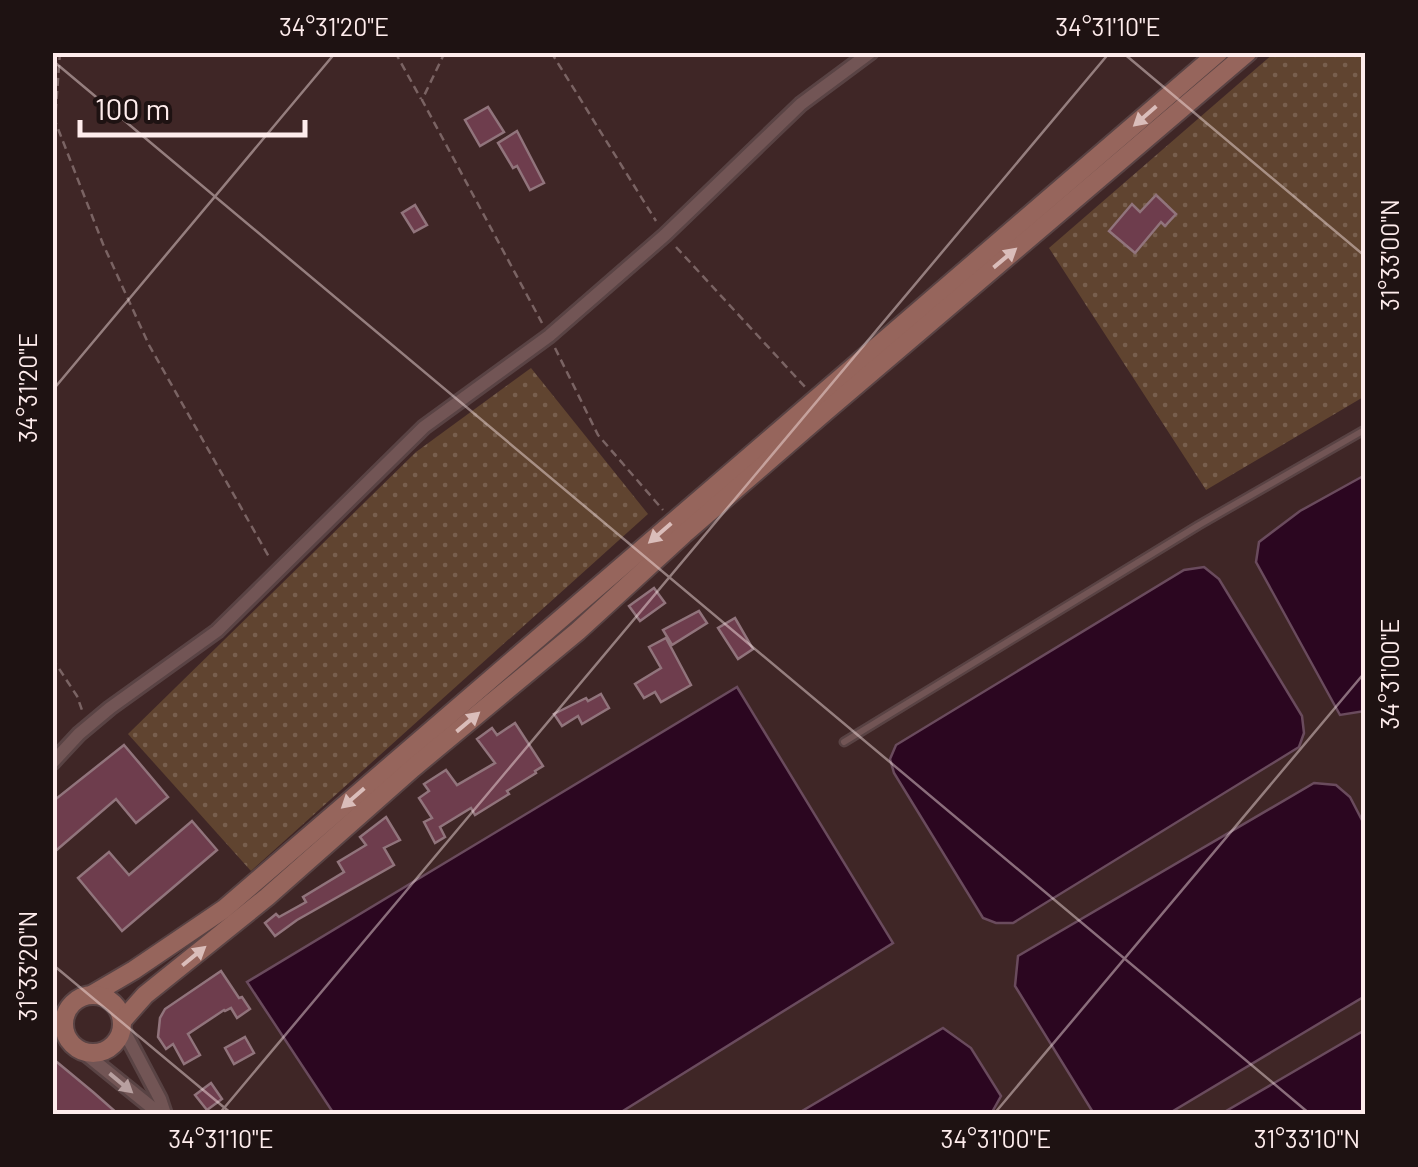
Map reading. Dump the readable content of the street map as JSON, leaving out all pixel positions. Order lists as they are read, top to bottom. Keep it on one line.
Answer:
{"scale_bar":"100 m","coordinates":["34°31'20\"E","34°31'10\"E","31°33'00\"N","34°31'00\"E","31°33'20\"N","31°33'10\"N"]}
